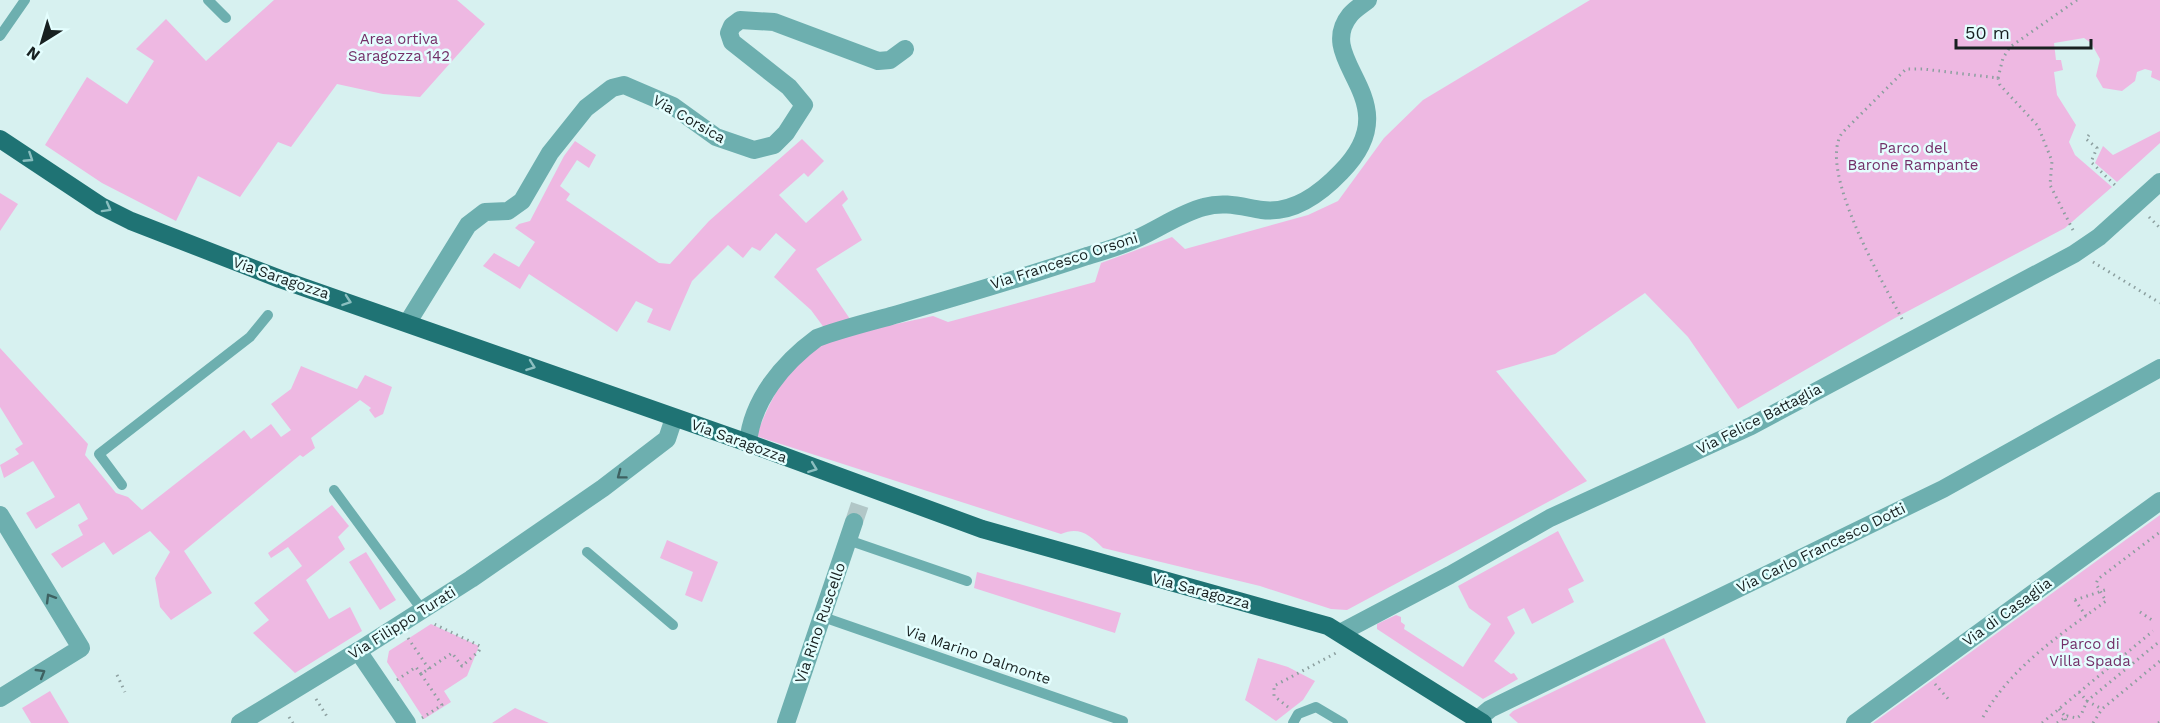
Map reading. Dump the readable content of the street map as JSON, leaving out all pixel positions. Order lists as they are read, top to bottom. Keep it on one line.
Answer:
{"streets":{"main road":["Via Saragozza"],"street":["Via Corsica","Via Francesco Orsoni","Via Felice Battaglia","Via Carlo Francesco Dotti","Via di Casaglia","Via Filippo Turati","Via Rino Ruscello"],"lane":["Via Marino Dalmonte"]},"crossings":[["Via Corsica","Via Saragozza"],["Via Francesco Orsoni","Via Saragozza"],["Via Saragozza","Via Felice Battaglia"],["Via Saragozza","Via Carlo Francesco Dotti"],["Via Saragozza","Via Filippo Turati"],["Via Rino Ruscello","Via Marino Dalmonte"]],"one_way":["Via Saragozza","Via Filippo Turati"],"parks":["Area ortiva Saragozza 142","Parco del Barone Rampante","Parco di Villa Spada"],"scale_bar":"50 m","north":"bottom left"}
